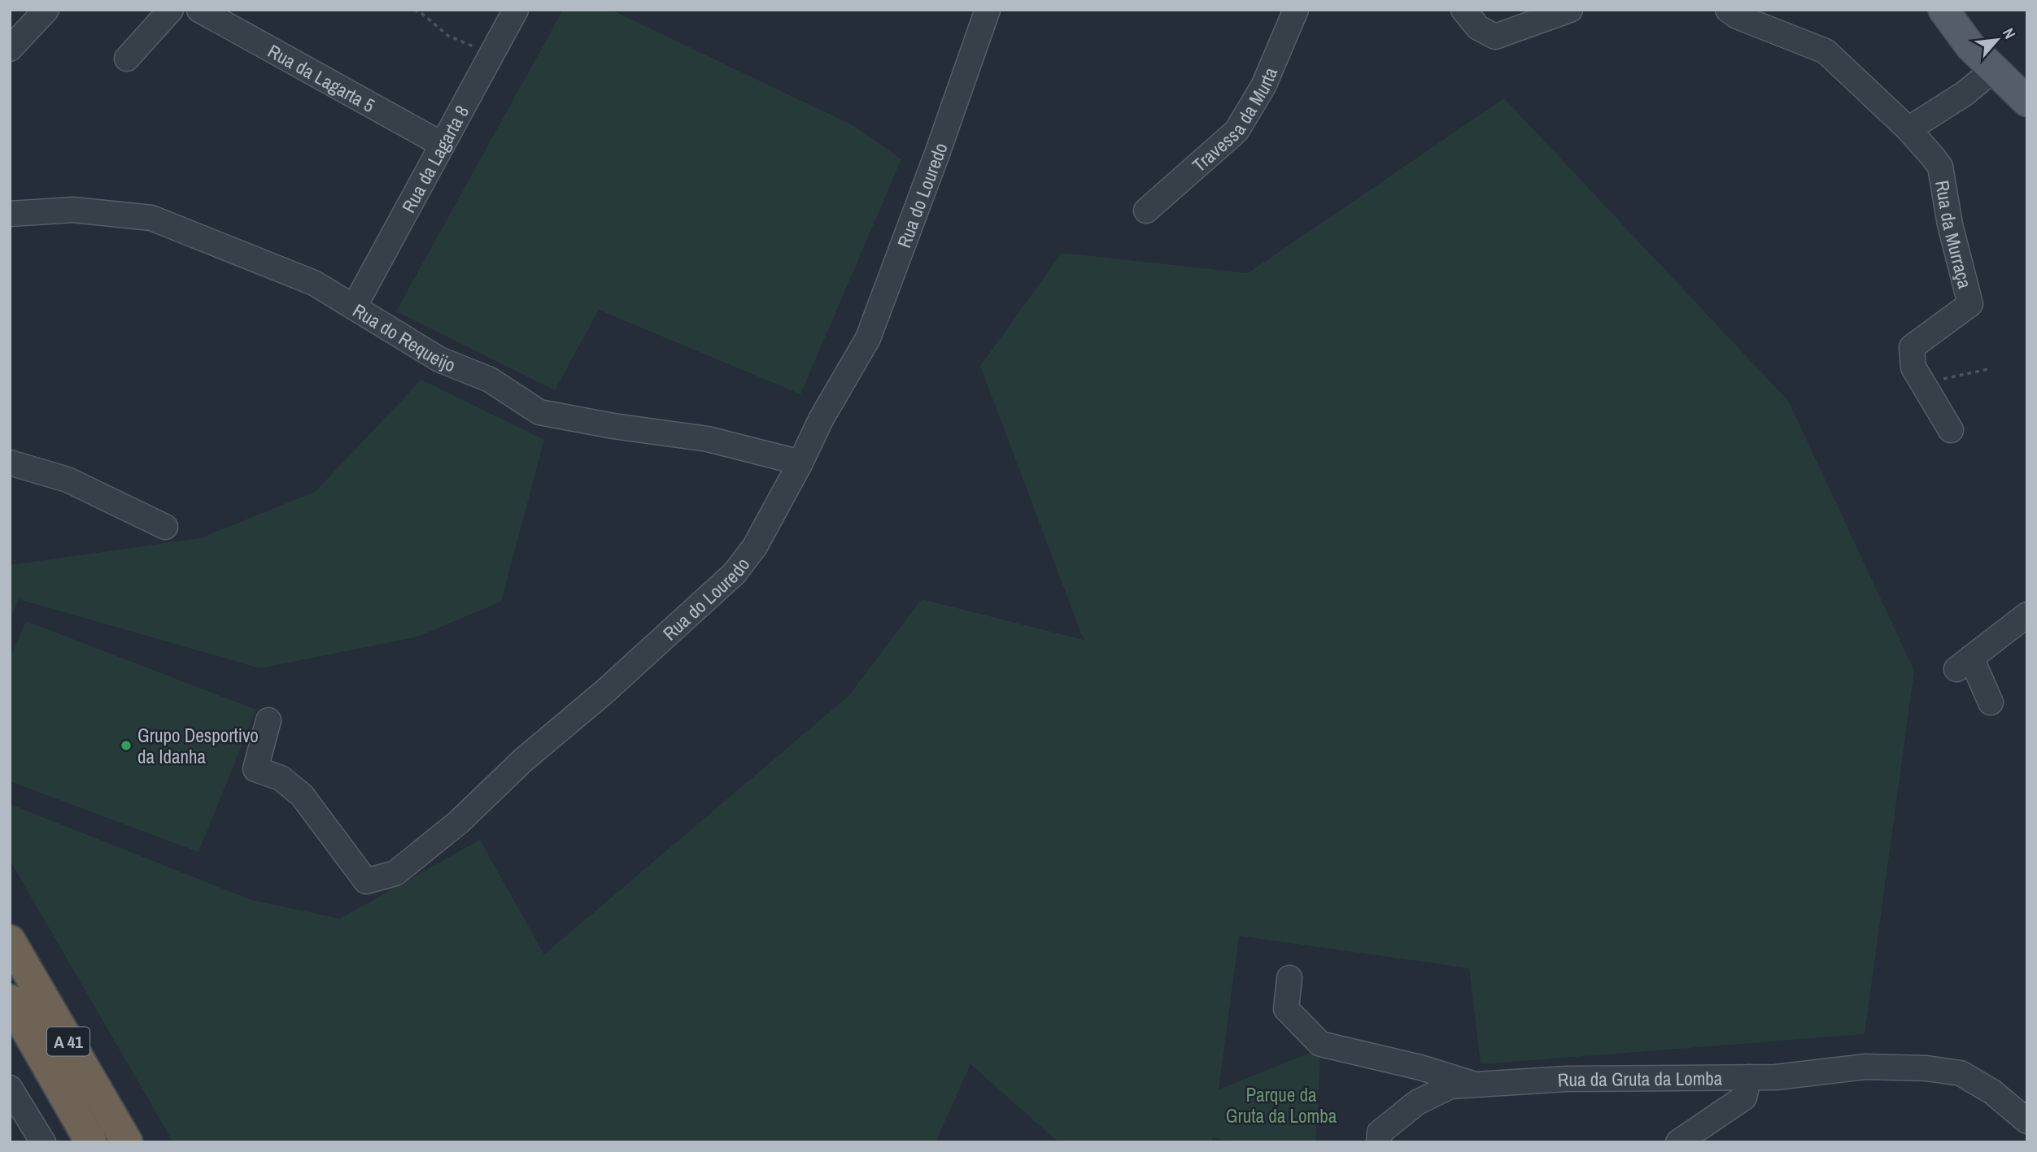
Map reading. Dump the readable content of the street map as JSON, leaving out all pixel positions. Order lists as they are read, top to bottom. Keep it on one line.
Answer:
{"streets":{"highway":["A 41"],"street":["Rua da Lagarta 5","Travessa da Murta","Rua da Lagarta 8","Rua do Louredo","Rua da Murraça","Rua do Requeijo","Rua da Gruta da Lomba"]},"crossings":[["Rua da Lagarta 5","Rua da Lagarta 8"],["Rua da Lagarta 8","Rua do Requeijo"],["Rua do Louredo","Rua do Requeijo"]],"parks":["Parque da Gruta da Lomba"],"places":["Grupo Desportivo da Idanha"],"north":"top right"}
